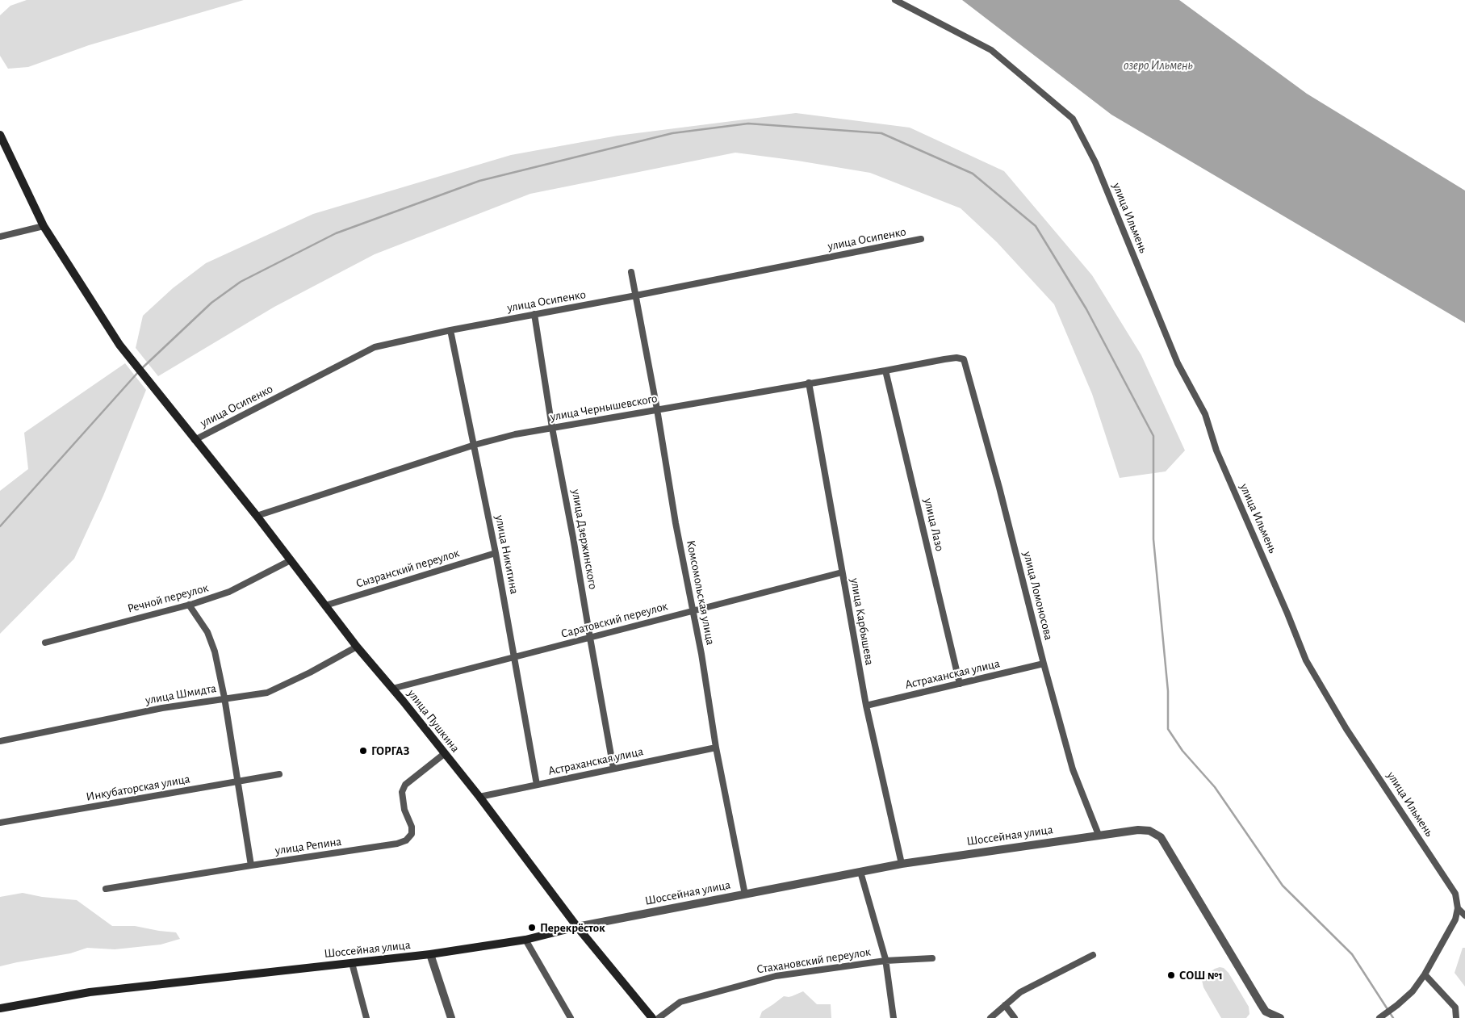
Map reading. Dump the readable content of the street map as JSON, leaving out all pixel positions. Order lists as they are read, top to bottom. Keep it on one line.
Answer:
{"streets":{"main road":["улица Пушкина","Шоссейная улица"],"street":["улица Ильмень","улица Осипенко","улица Чернышевского","улица Лазо","улица Дзержинского","улица Никитина","Сызранский переулок","Комсомольская улица","улица Ломоносова","Речной переулок","Саратовский переулок","улица Карбышева","Астраханская улица","улица Шмидта","Инкубаторская улица","улица Репина","Стахановский переулок"]},"crossings":[["улица Осипенко","улица Дзержинского"],["улица Осипенко","улица Никитина"],["улица Осипенко","Комсомольская улица"],["улица Осипенко","улица Пушкина"],["улица Чернышевского","улица Лазо"],["улица Чернышевского","улица Дзержинского"],["улица Чернышевского","улица Никитина"],["улица Чернышевского","Комсомольская улица"],["улица Чернышевского","улица Ломоносова"],["улица Чернышевского","улица Карбышева"],["улица Чернышевского","улица Пушкина"],["улица Лазо","Астраханская улица"],["улица Дзержинского","Саратовский переулок"],["улица Дзержинского","Астраханская улица"],["улица Никитина","Сызранский переулок"],["улица Никитина","Саратовский переулок"],["улица Никитина","Астраханская улица"],["Сызранский переулок","улица Пушкина"],["Комсомольская улица","Саратовский переулок"],["Комсомольская улица","Астраханская улица"],["Комсомольская улица","Шоссейная улица"],["улица Ломоносова","Астраханская улица"],["улица Ломоносова","Шоссейная улица"],["Речной переулок","улица Пушкина"],["Саратовский переулок","улица Карбышева"],["Саратовский переулок","улица Пушкина"],["улица Карбышева","Астраханская улица"],["улица Карбышева","Шоссейная улица"],["Астраханская улица","улица Пушкина"],["улица Шмидта","улица Пушкина"],["улица Пушкина","Шоссейная улица"],["улица Пушкина","улица Репина"]],"water":["озеро Ильмень"],"places":["ГОРГАЗ","Перекрёсток","СОШ №1"]}
